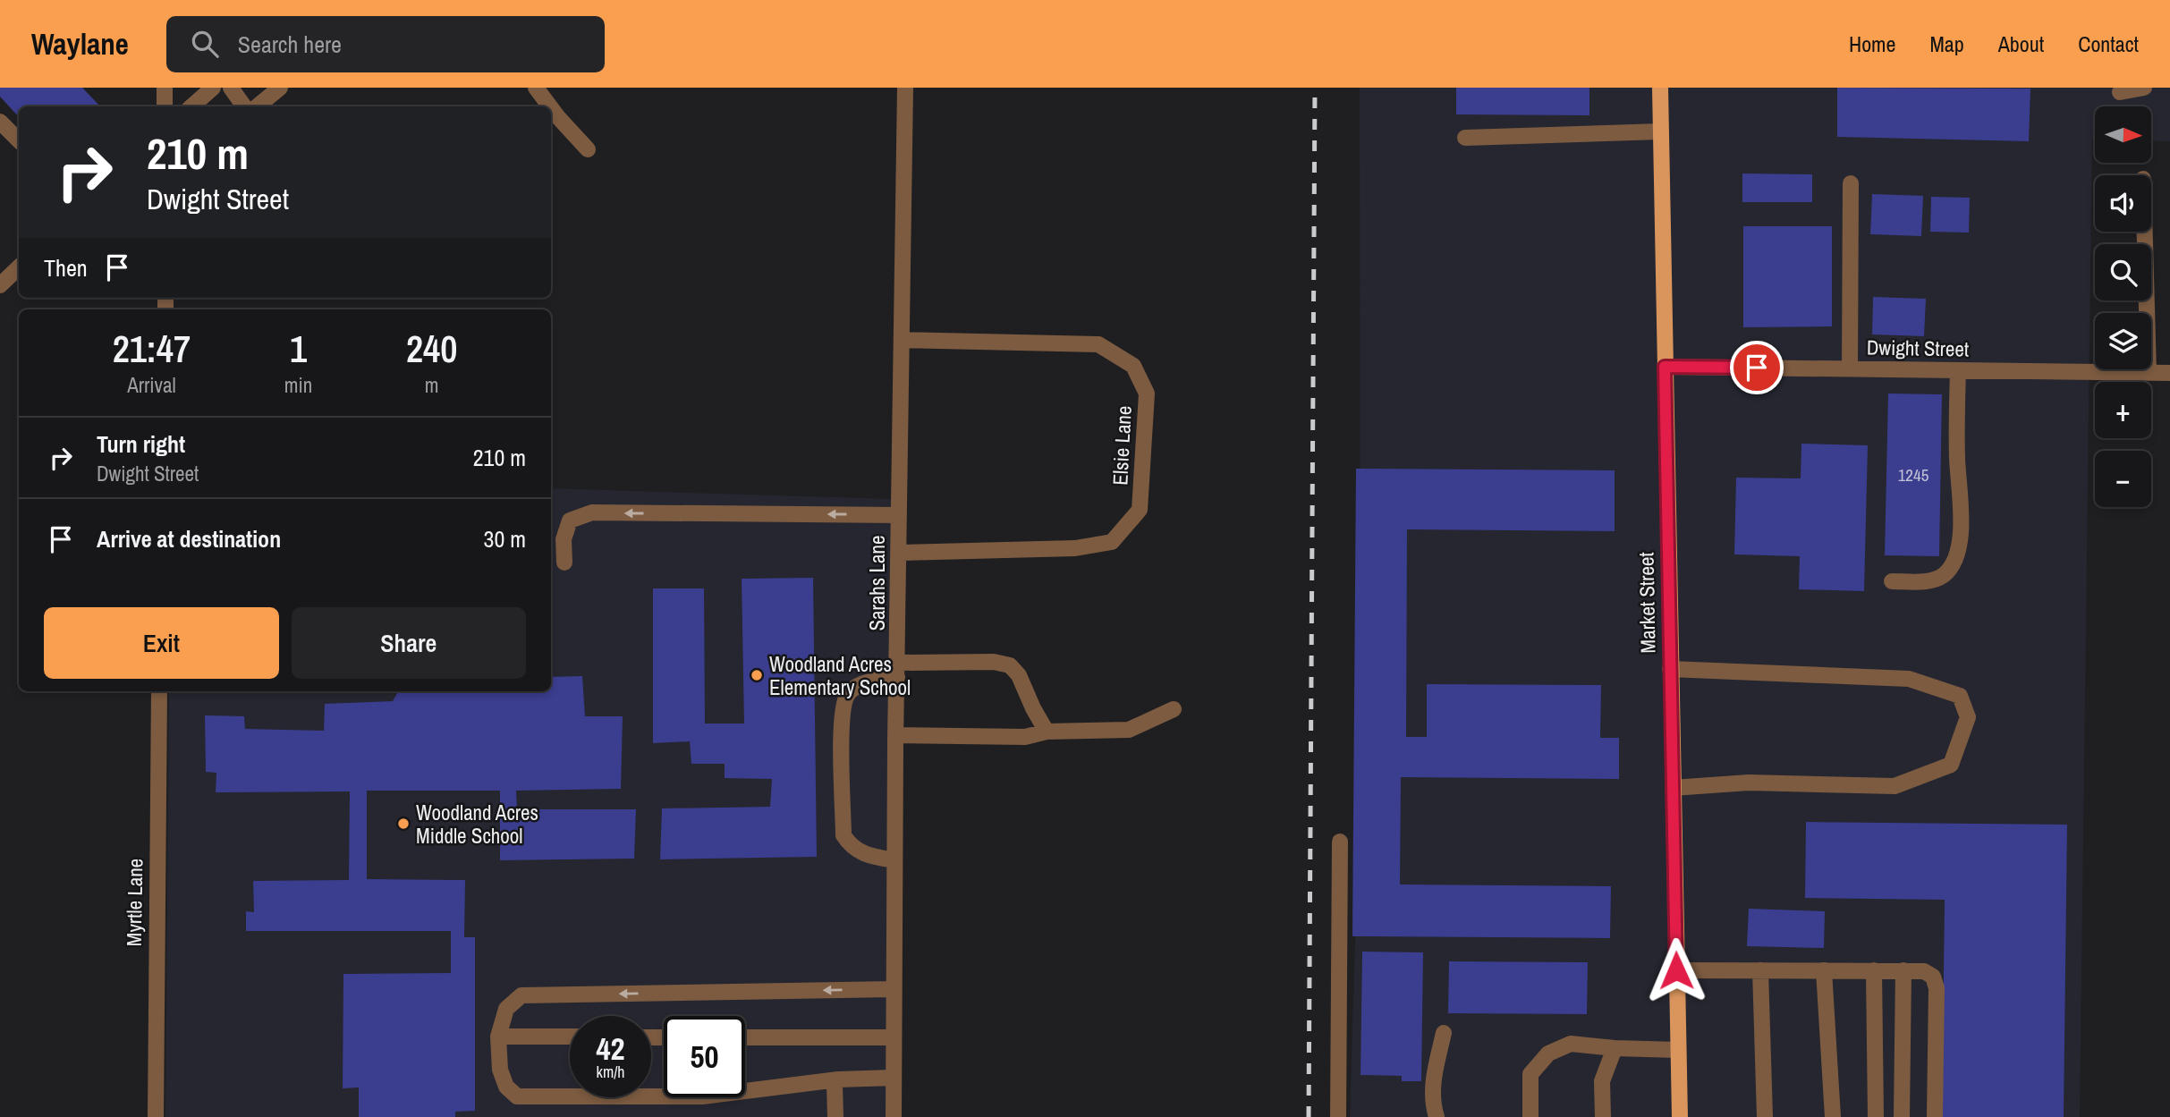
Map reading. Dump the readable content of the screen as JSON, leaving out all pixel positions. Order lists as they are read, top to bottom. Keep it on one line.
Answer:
{"streets":{"main road":["Market Street"],"street":["Dwight Street","Elsie Lane","Sarahs Lane","Myrtle Lane"]},"crossings":[["Dwight Street","Market Street"],["Elsie Lane","Sarahs Lane"]],"places":["Woodland Acres Elementary School","Woodland Acres Middle School"],"house_numbers":["1245"],"north":"right","page":{"header":"Waylane","search":"Search here","nav":["Home","Map","About","Contact"],"map_buttons":["+","−"],"turn":["210 m","Dwight Street"],"then":"Then","eta":["21:47","Arrival","1","min","240","m"],"list":[{"name":"Turn right","note":"Dwight Street","value":"210 m"},{"name":"Arrive at destination","value":"30 m"}],"buttons":["Exit","Share"],"speed":"42 km/h","limit":"50"}}
